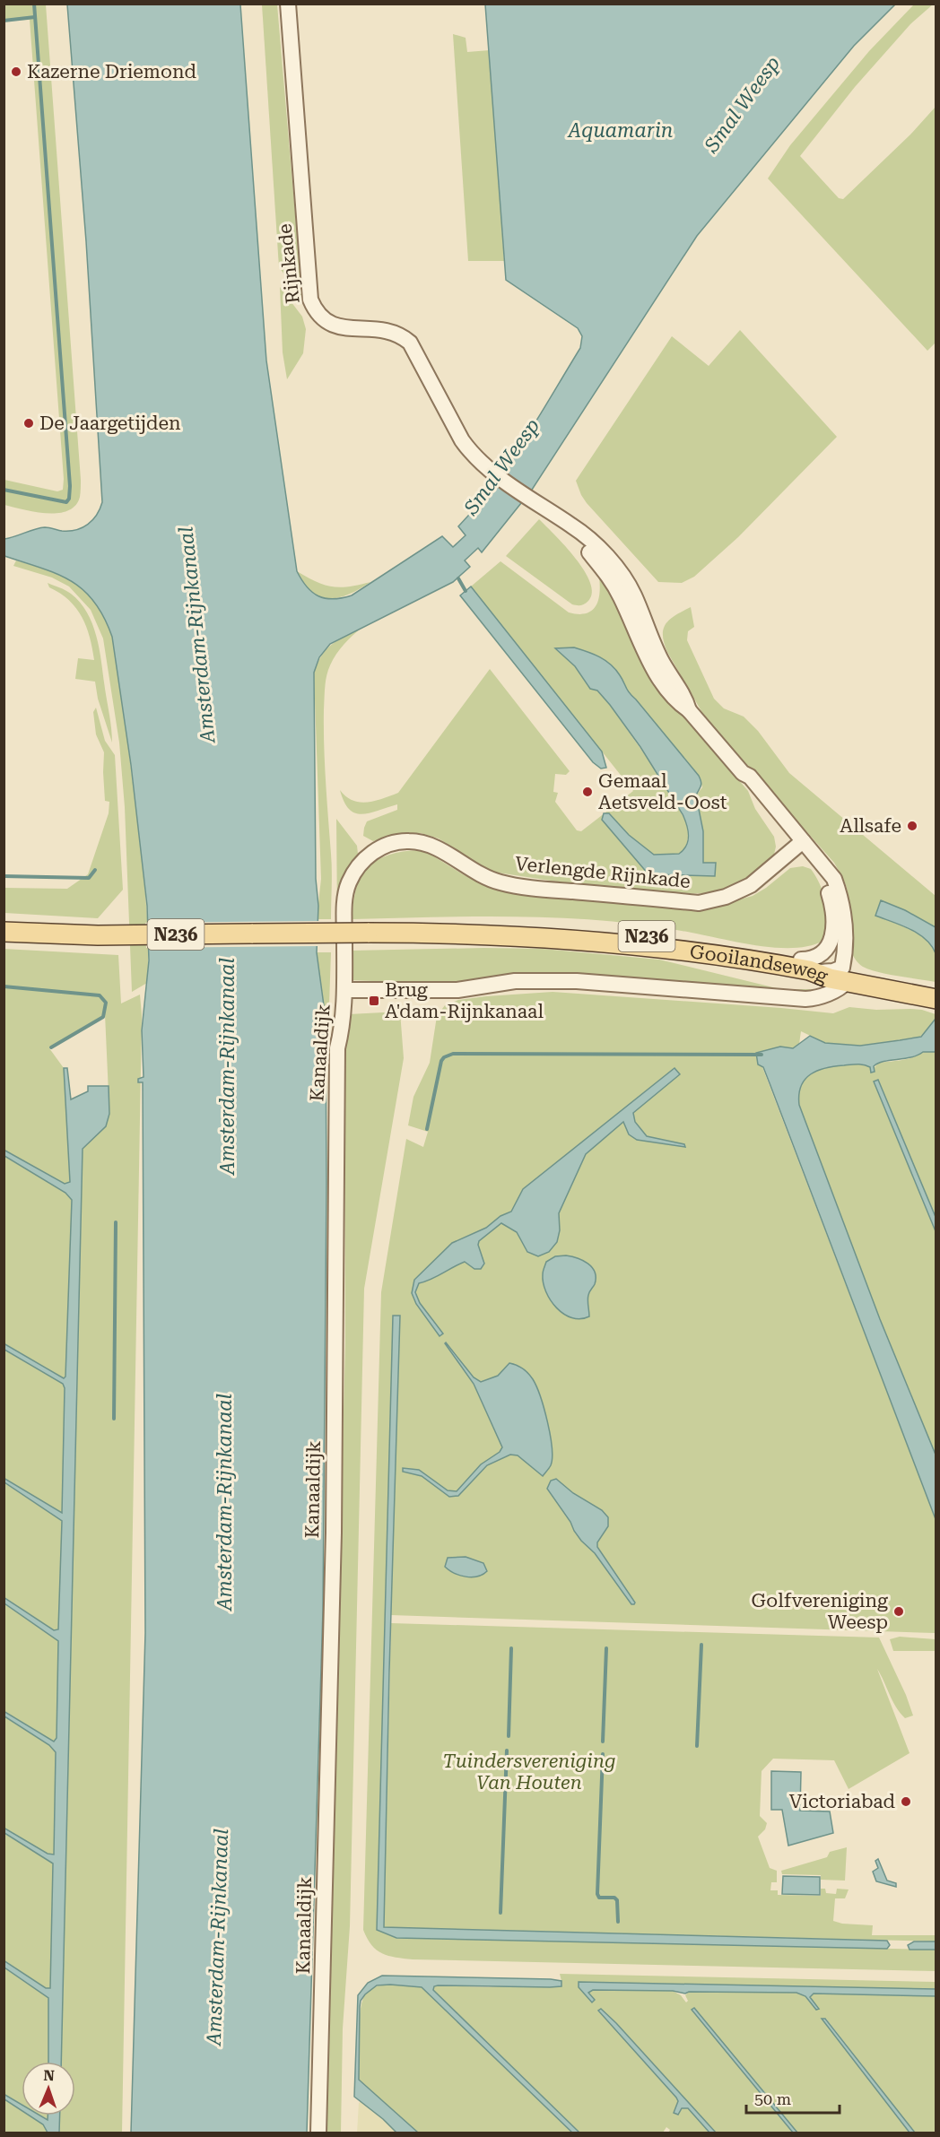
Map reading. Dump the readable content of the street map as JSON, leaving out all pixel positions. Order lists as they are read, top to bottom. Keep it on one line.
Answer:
{"streets":{"main road":["N236","Gooilandseweg"],"street":["Rijnkade","Verlengde Rijnkade","Kanaaldijk"]},"crossings":[["Rijnkade","Verlengde Rijnkade"],["Verlengde Rijnkade","Kanaaldijk"]],"water":["Smal Weesp","Aquamarin","Amsterdam-Rijnkanaal"],"parks":["Tuindersvereniging Van Houten"],"places":{"other":["Kazerne Driemond","De Jaargetijden","Gemaal Aetsveld-Oost","Allsafe","Golfvereniging Weesp","Victoriabad"],"transit":["Brug A'dam-Rijnkanaal"]},"scale_bar":"50 m","north":"top"}
